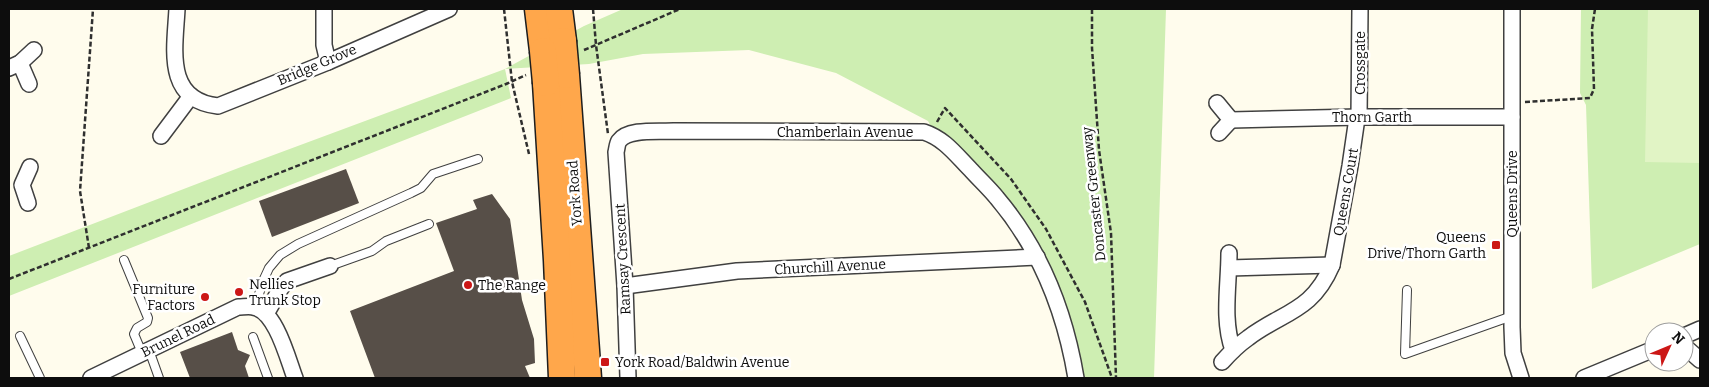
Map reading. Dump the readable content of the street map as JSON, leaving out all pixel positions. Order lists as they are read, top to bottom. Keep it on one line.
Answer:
{"streets":{"highway":["York Road"],"street":["Crossgate","Bridge Grove","Thorn Garth","Chamberlain Avenue","Queens Court","Queens Drive","Ramsay Crescent","Churchill Avenue","Brunel Road"],"path":["Doncaster Greenway"]},"crossings":[["Crossgate","Thorn Garth"],["Crossgate","Queens Court"],["Thorn Garth","Queens Court"],["Thorn Garth","Queens Drive"],["Chamberlain Avenue","Ramsay Crescent"],["Chamberlain Avenue","Churchill Avenue"],["Ramsay Crescent","Churchill Avenue"]],"places":{"transit":["Queens Drive/Thorn Garth","York Road/Baldwin Avenue"],"other":["The Range","Nellies Trunk Stop","Furniture Factors"]},"north":"top right"}
